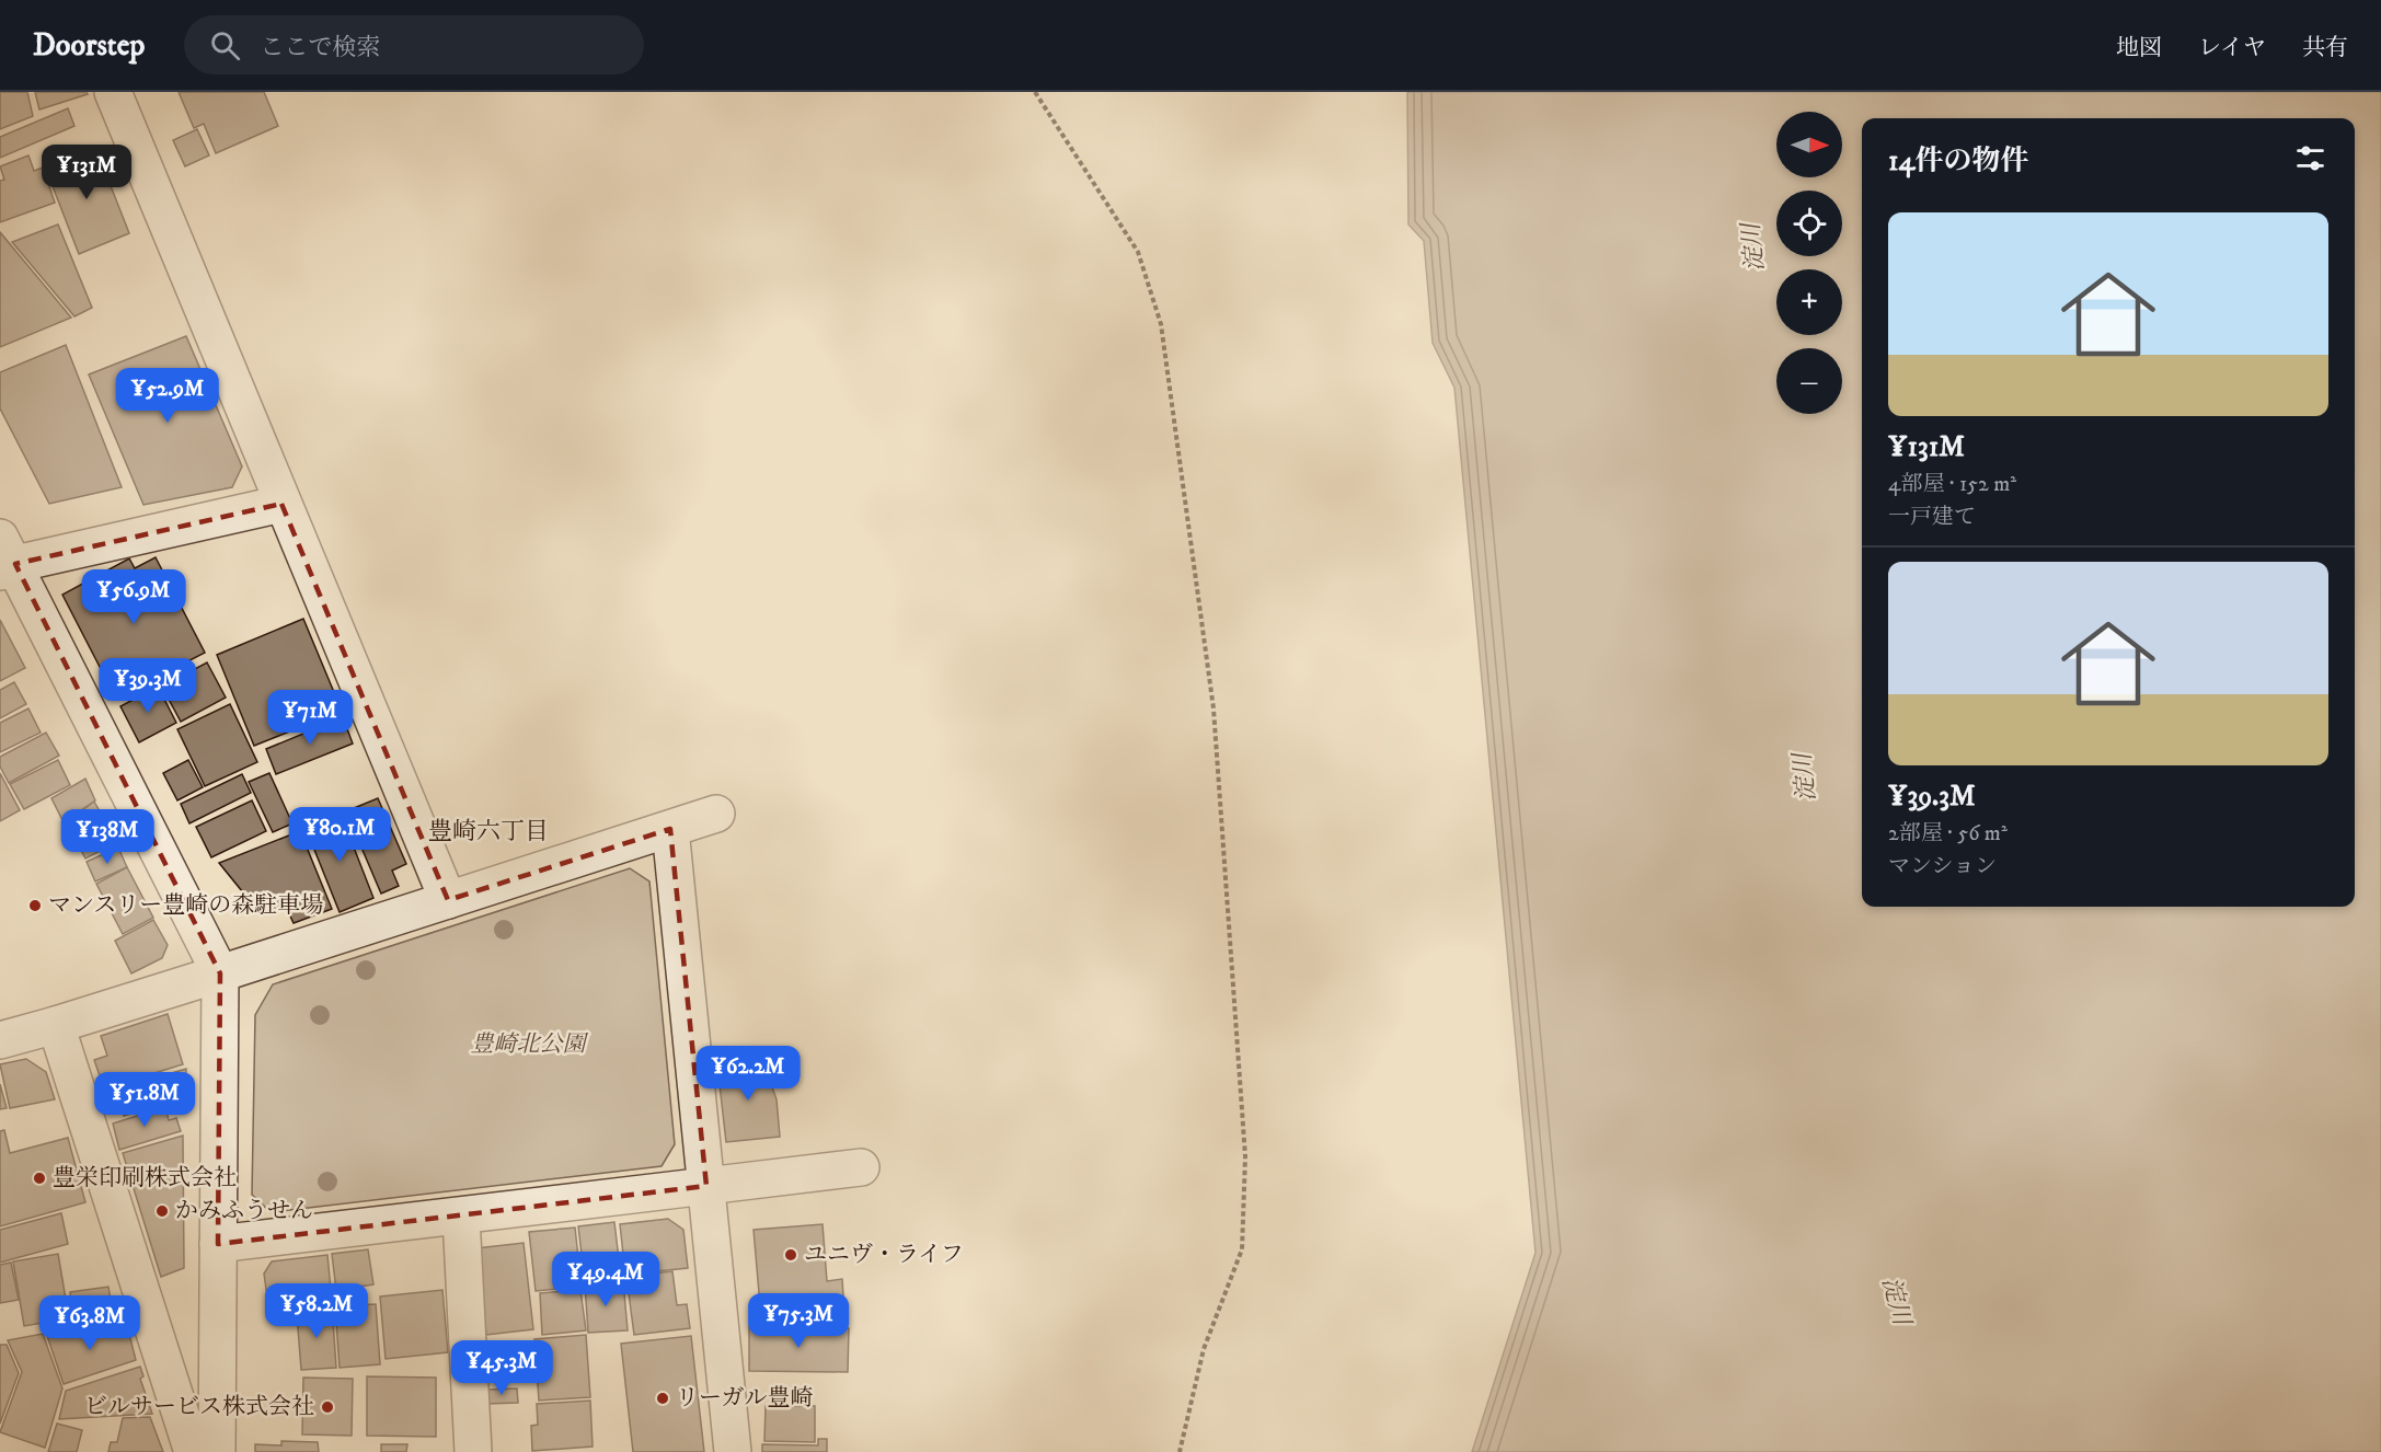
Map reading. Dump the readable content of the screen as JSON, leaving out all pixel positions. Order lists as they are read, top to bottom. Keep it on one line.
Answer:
{"districts":["豊崎六丁目"],"water":["淀川"],"parks":["豊崎北公園"],"places":["マンスリー豊崎の森駐車場","豊栄印刷株式会社","かみふうせん","ユニヴ・ライフ","リーガル豊崎","ビルサービス株式会社"],"north":"right","page":{"header":"Doorstep","search":"ここで検索","nav":["地図","レイヤ","共有"],"map_buttons":["+","−"],"heading":"14件の物件","price":["¥131M","¥52.9M","¥56.9M","¥39.3M","¥71M","¥80.1M","¥138M","¥62.2M","¥51.8M","¥49.4M","¥58.2M","¥75.3M","¥63.8M","¥45.3M"],"list":[{"name":"¥131M","note":"4部屋 · 152 m² · 一戸建て"},{"name":"¥39.3M","note":"2部屋 · 56 m² · マンション"}]}}
